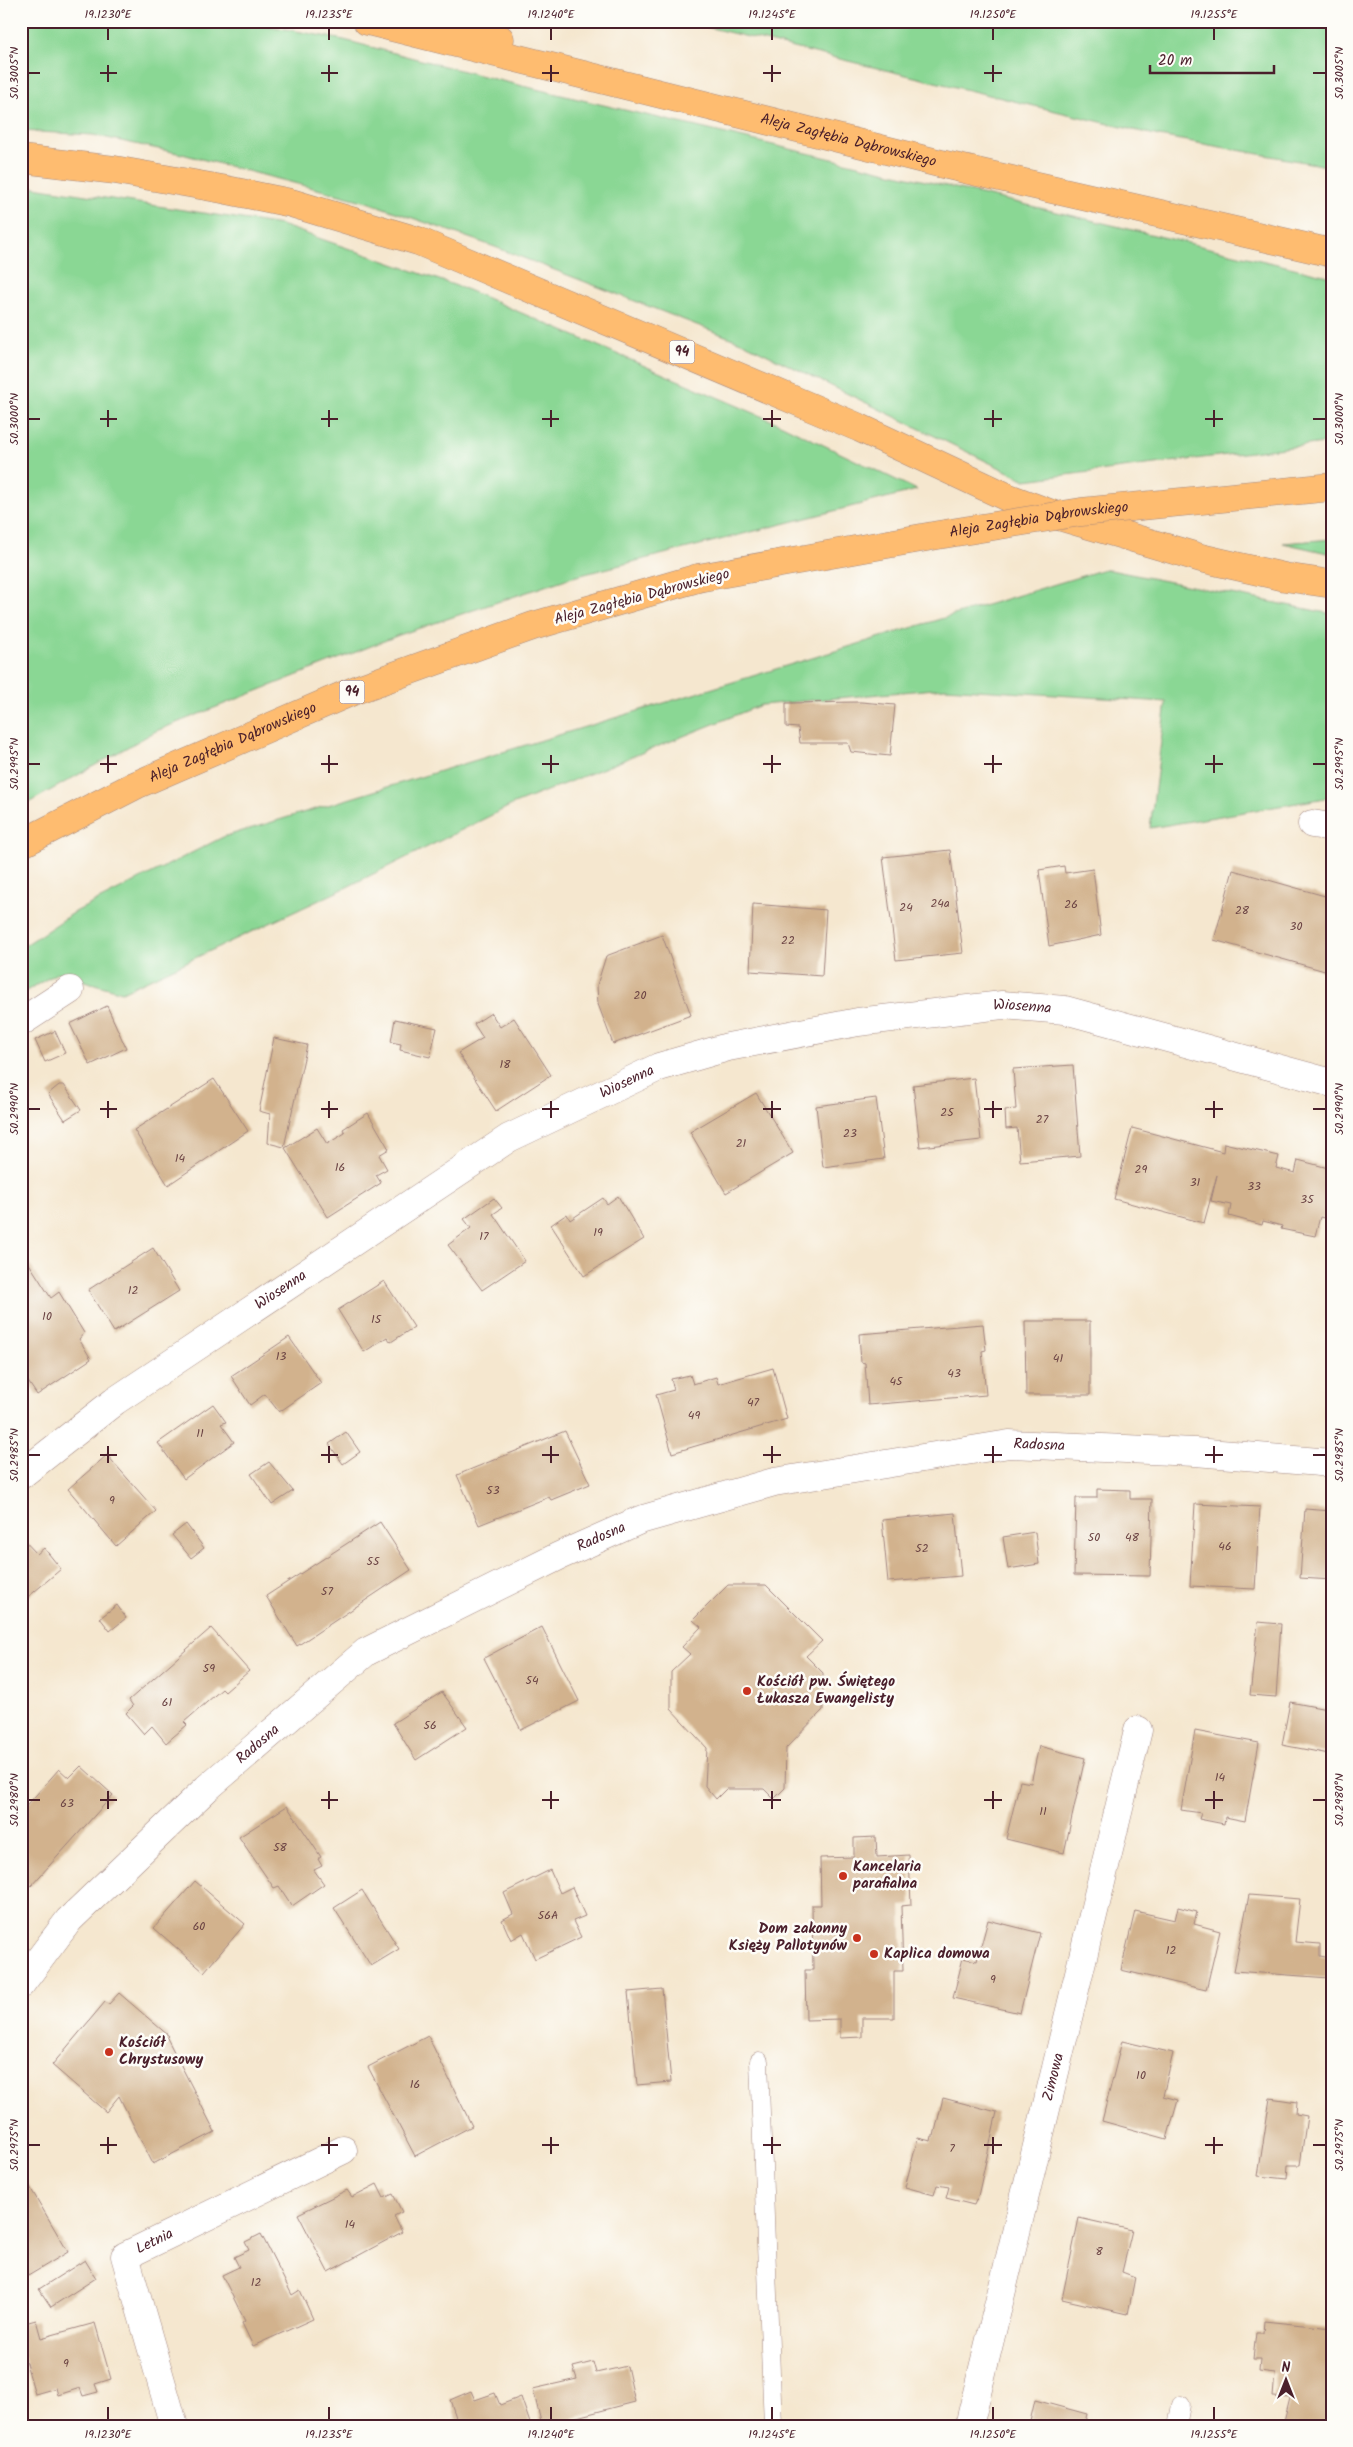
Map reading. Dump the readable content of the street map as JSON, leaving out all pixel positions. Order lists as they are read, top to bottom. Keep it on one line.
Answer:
{"streets":{"main road":["Aleja Zagłębia Dąbrowskiego","94"],"street":["Wiosenna","Radosna","Zimowa","Letnia"]},"places":["Kościół pw. Świętego Łukasza Ewangelisty","Kancelaria parafialna","Dom zakonny Księży Pallotynów","Kaplica domowa","Kościół Chrystusowy"],"house_numbers":["24a","26","24","28","30","22","20","18","25","27","23","21","14","16","29","31","33","35","19","17","12","10","15","13","41","43","45","47","49","11","53","9","50","48","46","52","55","57","59","54","61","56","14","63","11","58","56A","60","12","9","10","16","7","14","8","12","9"],"scale_bar":"20 m","north":"top","coordinates":["19.1230°E","19.1235°E","19.1240°E","19.1245°E","19.1250°E","19.1255°E","50.3005°N","50.3000°N","50.2995°N","50.2990°N","50.2985°N","50.2980°N","50.2975°N"]}
